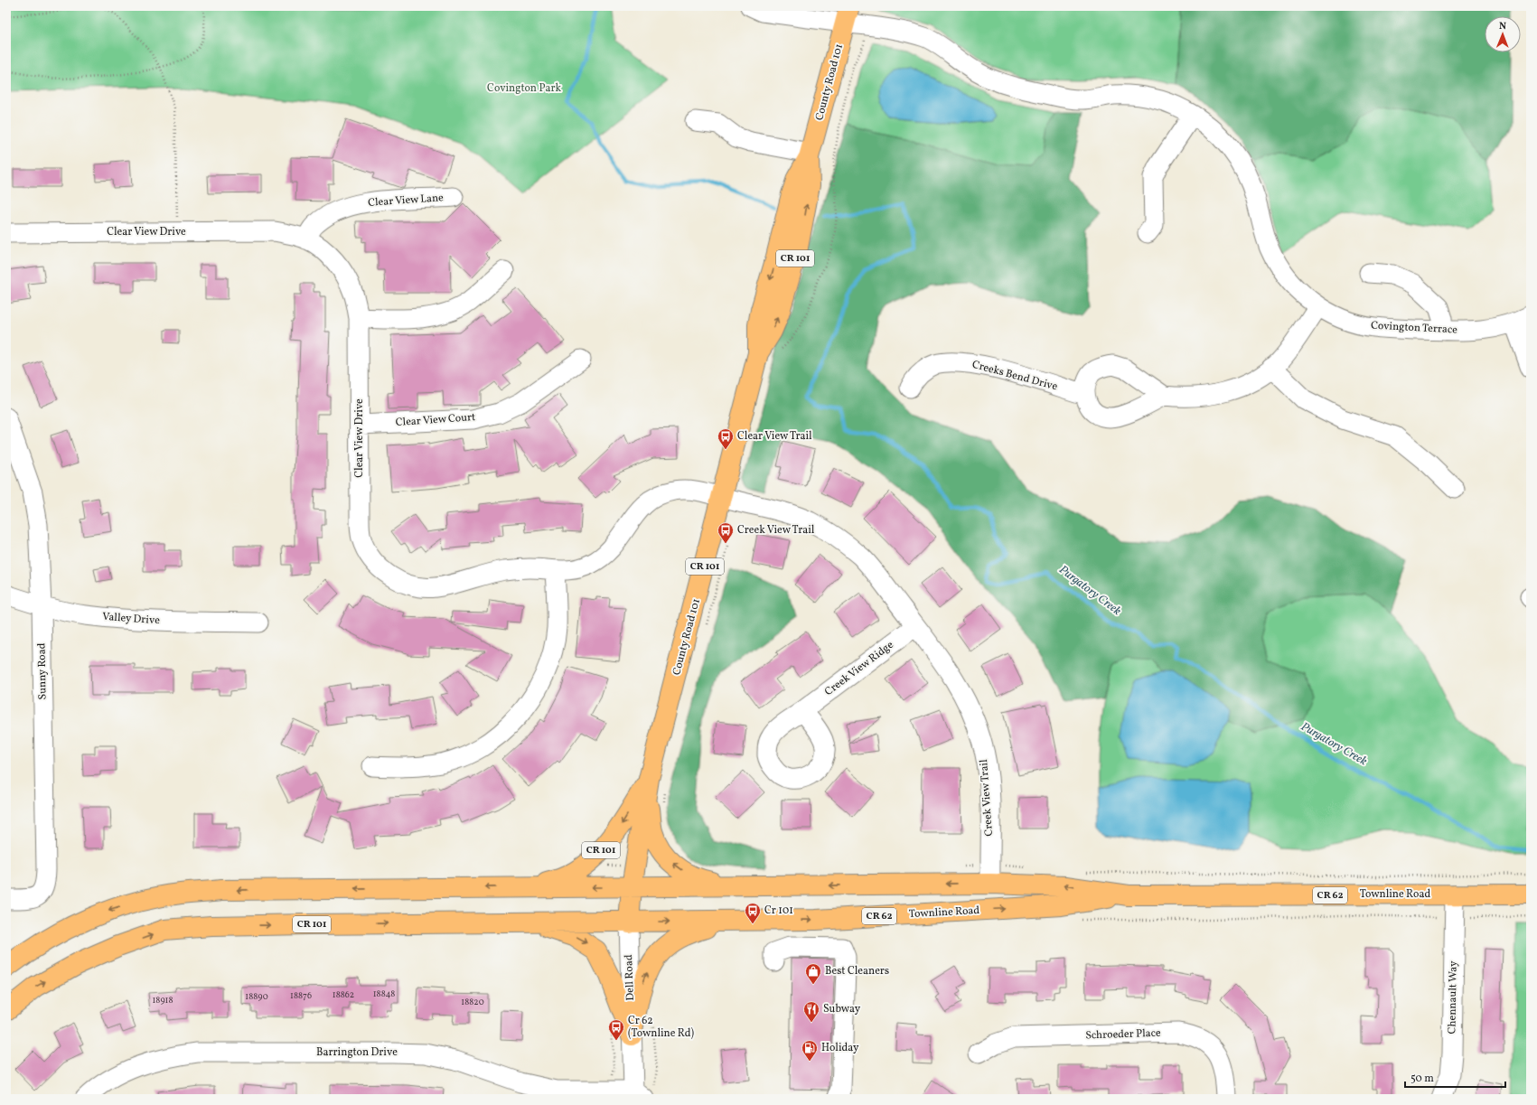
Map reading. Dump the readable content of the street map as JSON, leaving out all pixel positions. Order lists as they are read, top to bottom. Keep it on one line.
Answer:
{"streets":{"main road":["County Road 101","CR 101","Townline Road","CR 62"],"street":["Clear View Lane","Clear View Drive","Covington Terrace","Creeks Bend Drive","Clear View Court","Valley Drive","Creek View Ridge","Sunny Road","Creek View Trail","Dell Road","Chennault Way","Schroeder Place","Barrington Drive"]},"crossings":[["County Road 101","Clear View Drive"],["County Road 101","CR 101"],["County Road 101","Covington Terrace"],["County Road 101","Creek View Trail"],["County Road 101","Townline Road"],["County Road 101","Dell Road"],["Clear View Lane","Clear View Drive"],["Clear View Drive","Clear View Court"],["Clear View Drive","Creek View Trail"],["CR 101","Townline Road"],["CR 101","Dell Road"],["Valley Drive","Sunny Road"],["Creek View Ridge","Creek View Trail"],["Creek View Trail","Townline Road"],["Townline Road","Dell Road"],["Townline Road","Chennault Way"],["Dell Road","Barrington Drive"]],"water":["Purgatory Creek"],"parks":["Covington Park"],"places":{"bus stop":["Clear View Trail","Creek View Trail","Cr 101","Cr 62 (Townline Rd)"],"shop":["Best Cleaners"],"restaurant":["Subway"],"fuel station":["Holiday"]},"house_numbers":["18848","18862","18876","18890","18918","18820"],"scale_bar":"50 m","north":"top"}
